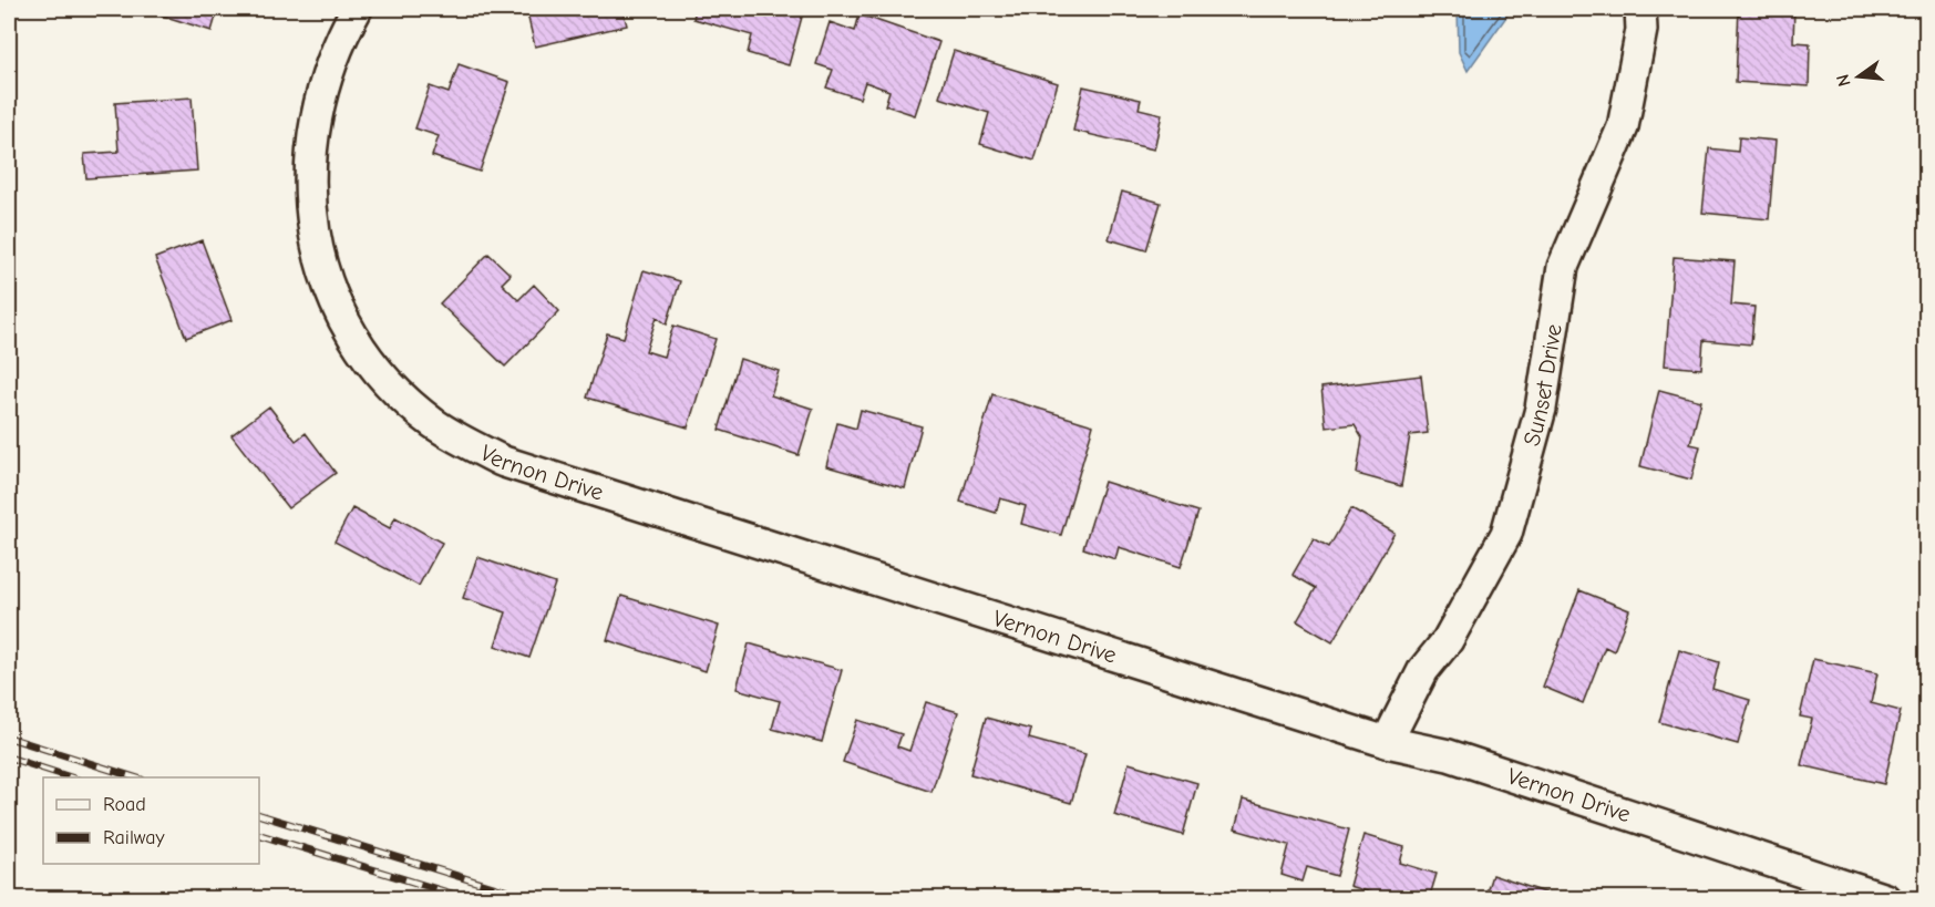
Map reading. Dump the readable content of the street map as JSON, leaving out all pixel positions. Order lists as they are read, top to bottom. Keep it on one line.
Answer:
{"streets":{"street":["Sunset Drive","Vernon Drive"]},"crossings":[["Sunset Drive","Vernon Drive"]],"legend":["Road","Railway"],"north":"left"}
